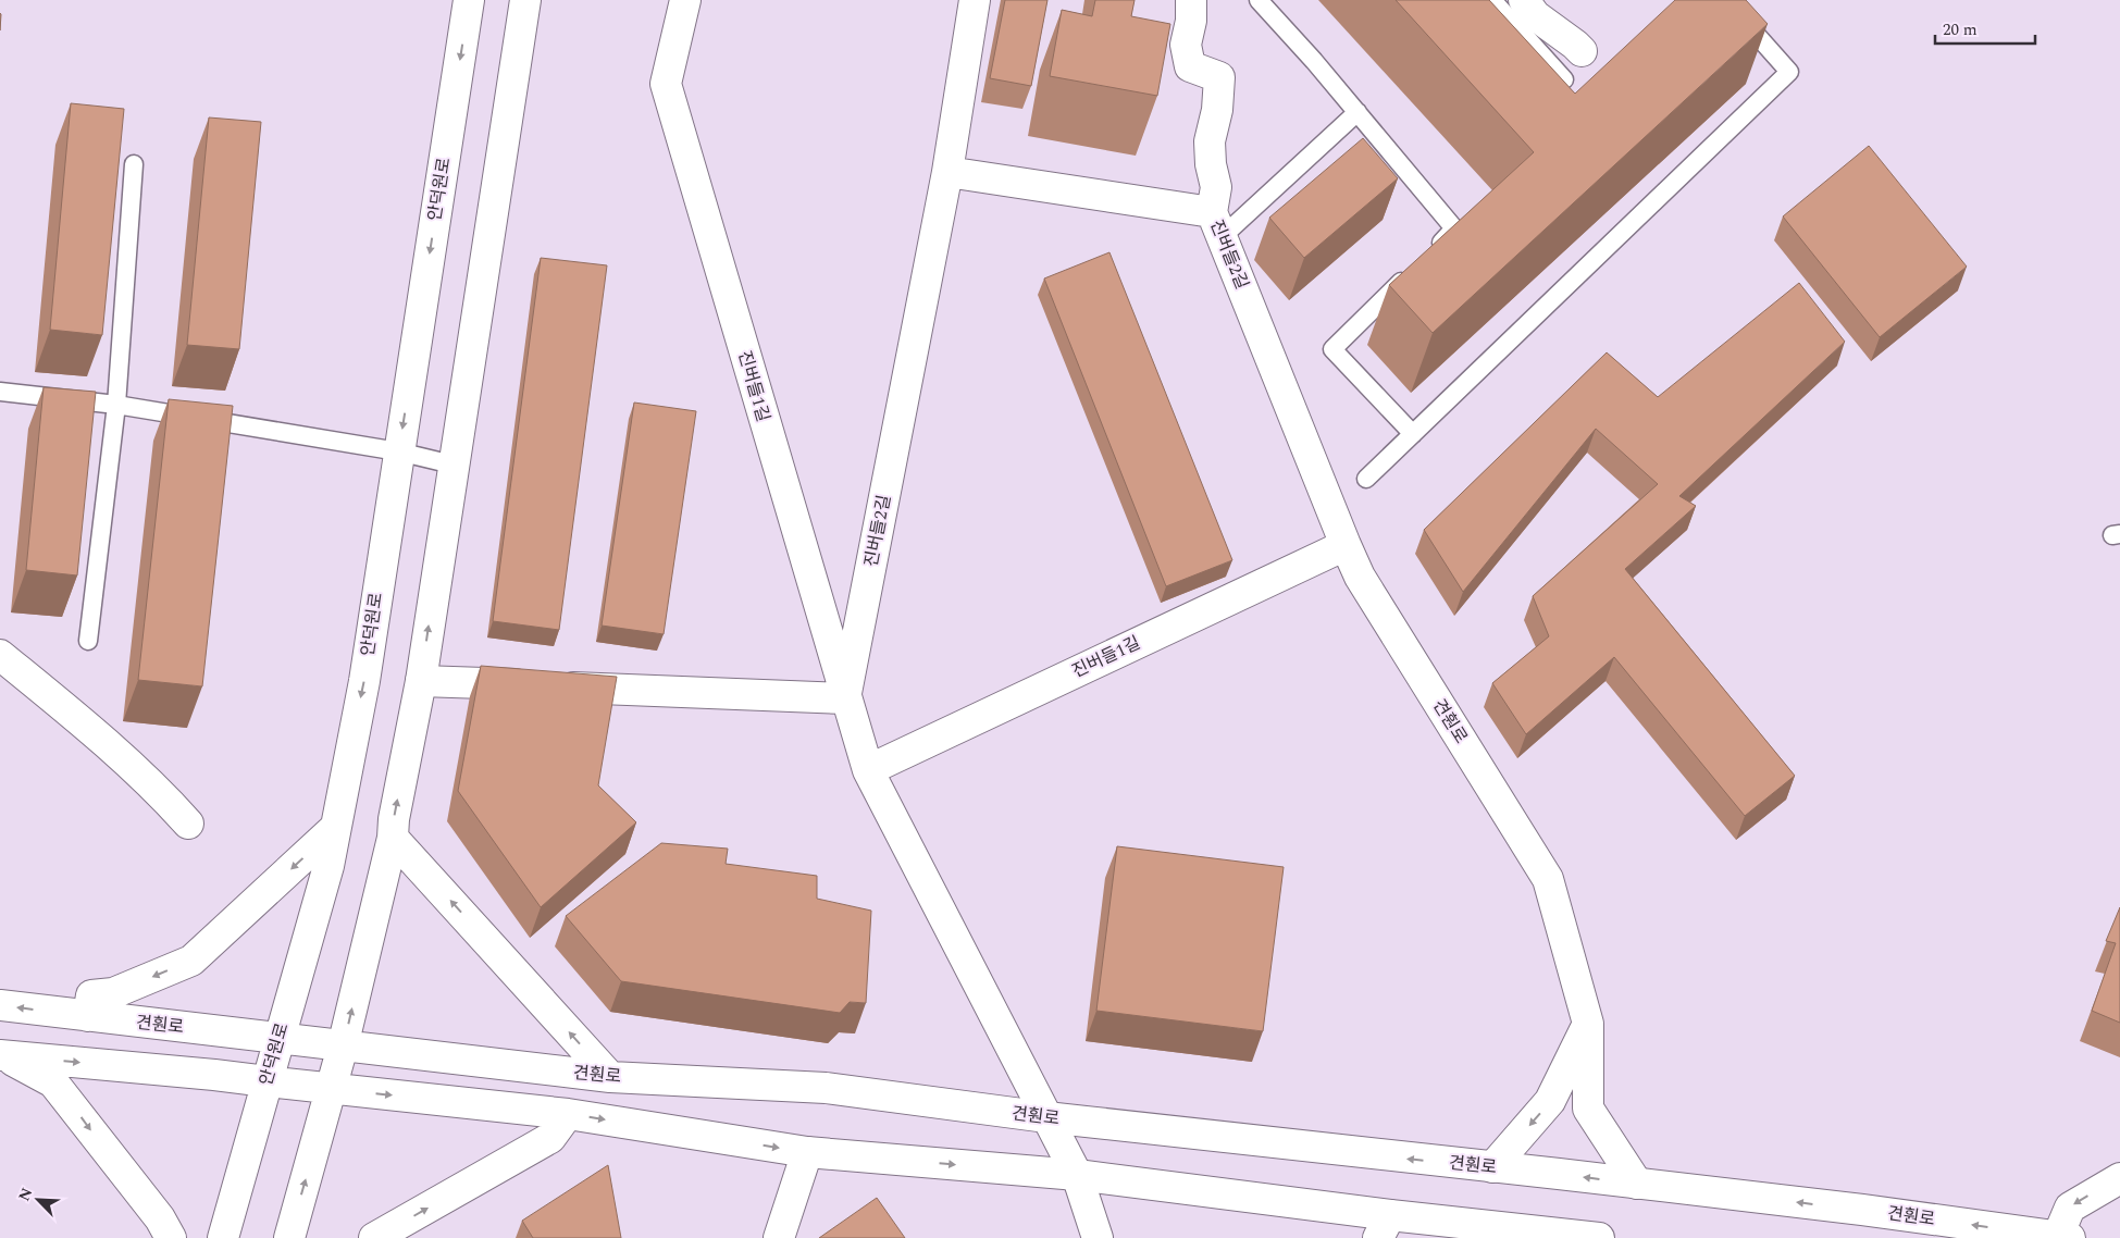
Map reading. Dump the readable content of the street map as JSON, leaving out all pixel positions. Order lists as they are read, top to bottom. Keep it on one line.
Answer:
{"streets":{"street":["안덕원로","진버들2길","진버들1길","견훤로"]},"crossings":[["안덕원로","견훤로"],["진버들2길","진버들1길"],["진버들2길","견훤로"],["진버들1길","견훤로"]],"scale_bar":"20 m","north":"top left"}
